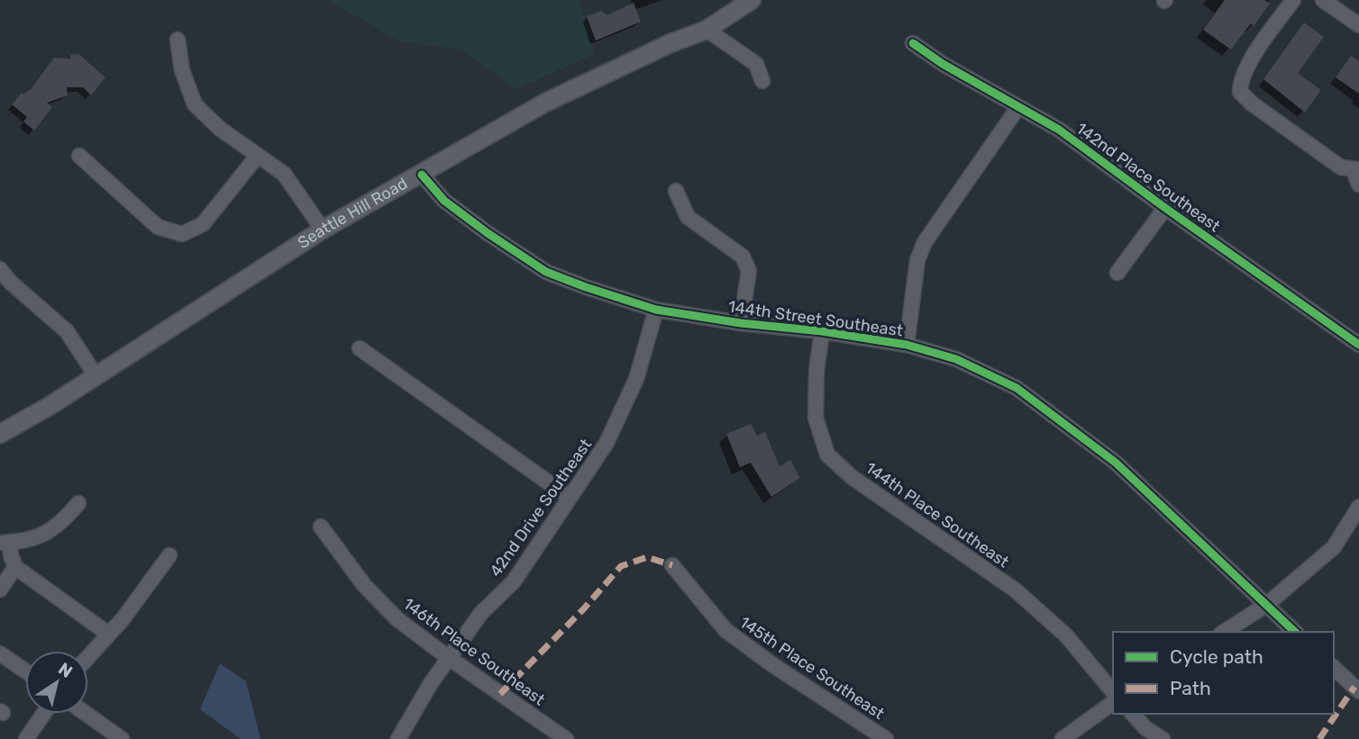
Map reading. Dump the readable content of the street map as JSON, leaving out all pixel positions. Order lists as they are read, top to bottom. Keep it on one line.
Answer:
{"streets":{"main road":["Seattle Hill Road"],"street":["142nd Place Southeast","144th Street Southeast","42nd Drive Southeast","144th Place Southeast","146th Place Southeast","145th Place Southeast"]},"crossings":[["Seattle Hill Road","144th Street Southeast"],["144th Street Southeast","42nd Drive Southeast"],["144th Street Southeast","144th Place Southeast"],["42nd Drive Southeast","146th Place Southeast"]],"legend":["Cycle path","Path"],"north":"top right"}
